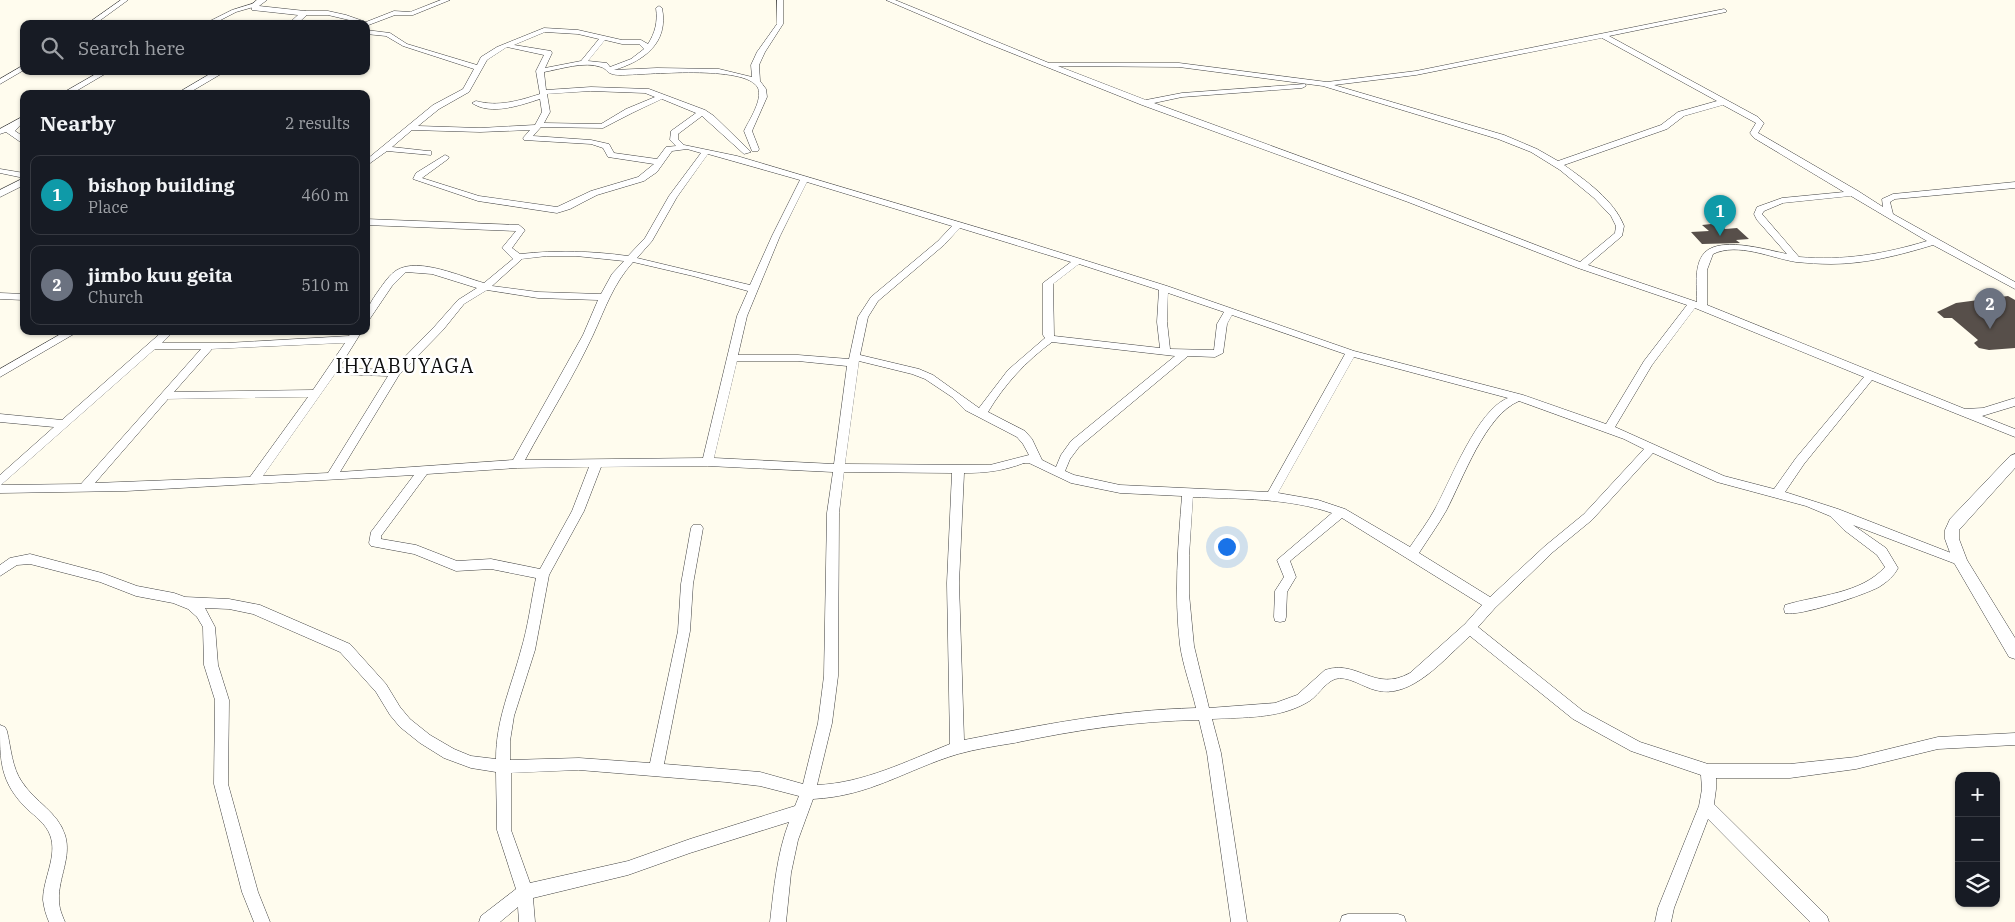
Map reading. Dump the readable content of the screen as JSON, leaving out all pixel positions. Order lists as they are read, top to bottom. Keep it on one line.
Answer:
{"districts":["IHYABUYAGA"],"page":{"search":"Search here","heading":["Nearby","2 results"],"list":[{"mark":"1","name":"bishop building","note":"Place","value":"460 m"},{"mark":"2","name":"jimbo kuu geita","note":"Church","value":"510 m"}],"pins":["1","2"],"map_buttons":["+","−"]}}
